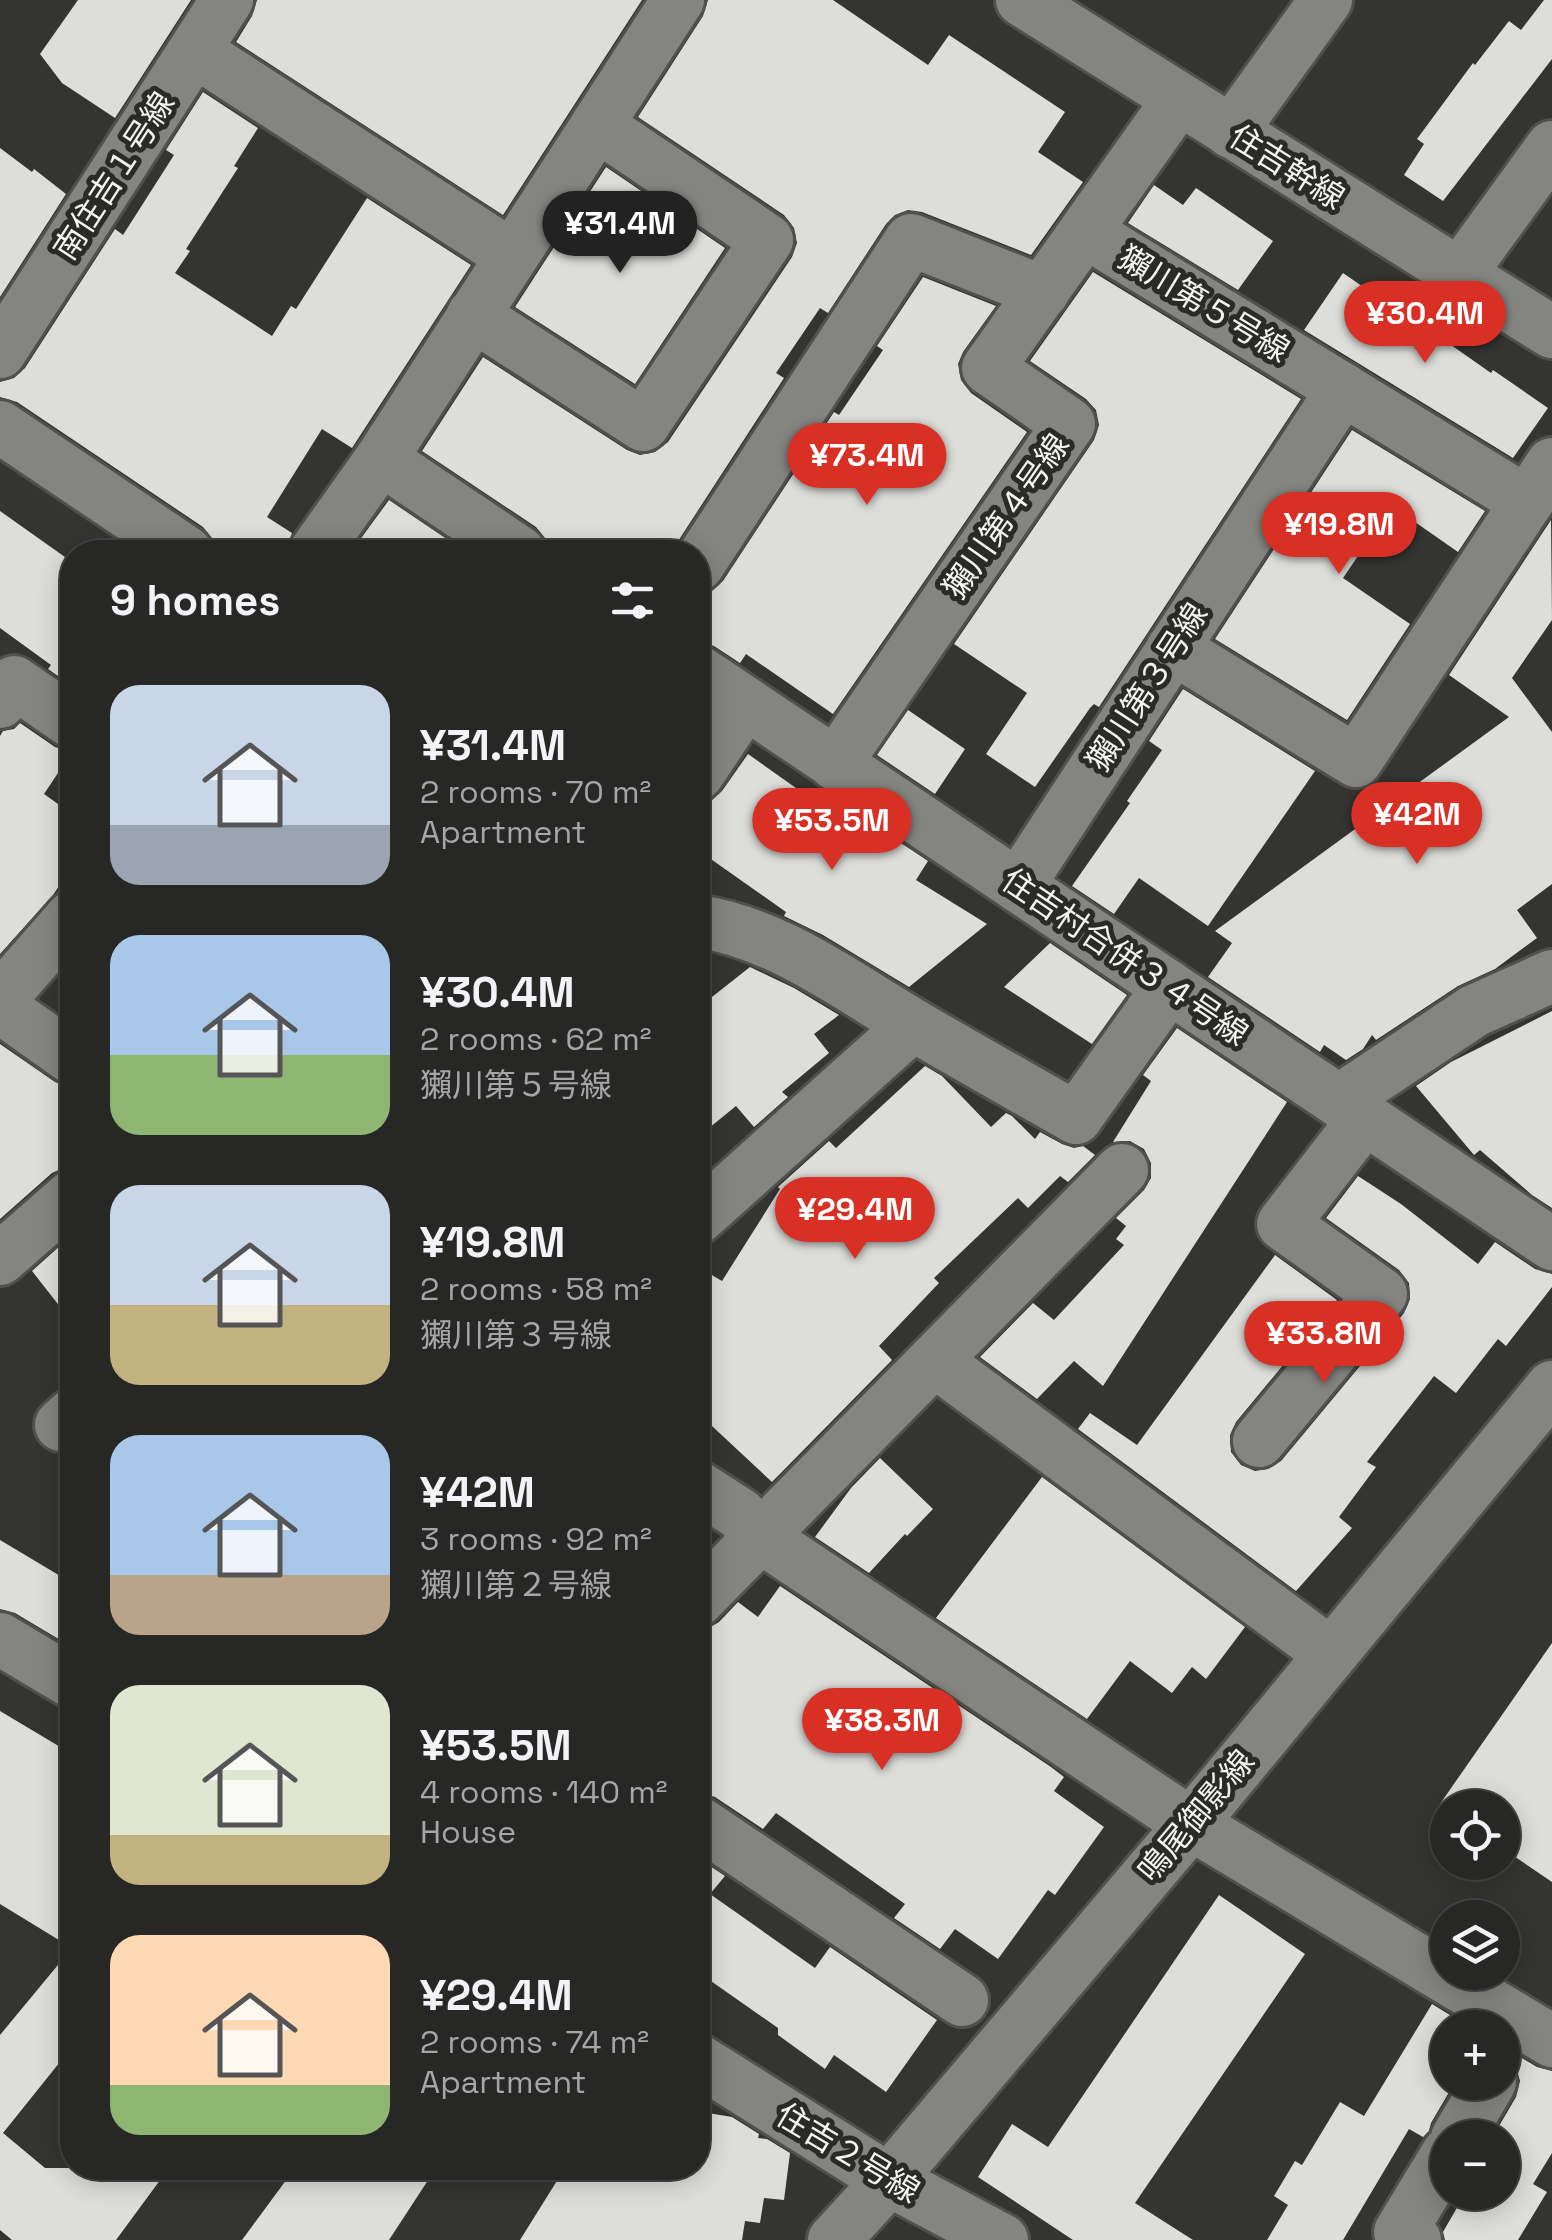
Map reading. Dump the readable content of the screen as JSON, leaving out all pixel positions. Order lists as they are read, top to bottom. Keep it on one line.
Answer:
{"streets":{"street":["住吉幹線","南住吉１号線","獺川第５号線","獺川第４号線","獺川第３号線","住吉村合併３４号線","鳴尾御影線","住吉２号線"]},"crossings":[["住吉幹線","獺川第４号線"],["獺川第５号線","獺川第４号線"],["獺川第５号線","獺川第３号線"],["獺川第４号線","住吉村合併３４号線"],["獺川第３号線","住吉村合併３４号線"],["鳴尾御影線","住吉２号線"]],"page":{"price":["¥31.4M","¥30.4M","¥73.4M","¥19.8M","¥42M","¥53.5M","¥29.4M","¥33.8M","¥38.3M"],"heading":"9 homes","list":[{"name":"¥31.4M","note":"2 rooms · 70 m² · Apartment"},{"name":"¥30.4M","note":"2 rooms · 62 m² · 獺川第５号線"},{"name":"¥19.8M","note":"2 rooms · 58 m² · 獺川第３号線"},{"name":"¥42M","note":"3 rooms · 92 m² · 獺川第２号線"},{"name":"¥53.5M","note":"4 rooms · 140 m² · House"},{"name":"¥29.4M","note":"2 rooms · 74 m² · Apartment"}],"map_buttons":["+","−"]}}
